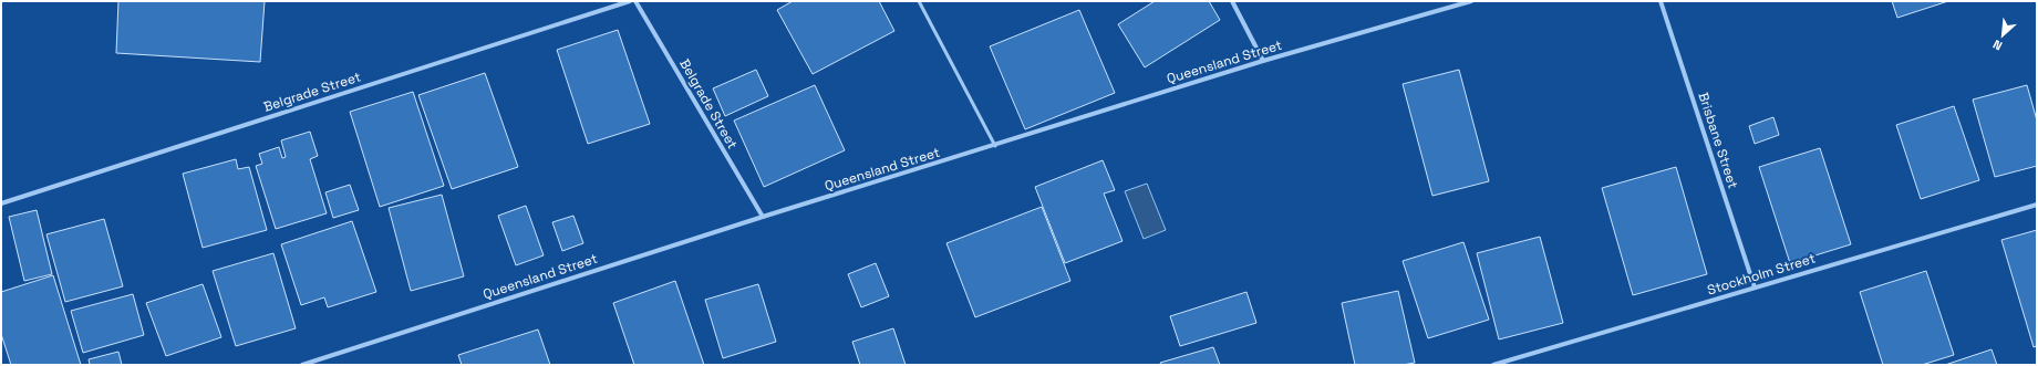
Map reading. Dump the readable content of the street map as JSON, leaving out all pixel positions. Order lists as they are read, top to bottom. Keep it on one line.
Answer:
{"streets":{"street":["Queensland Street","Belgrade Street","Brisbane Street","Stockholm Street"]},"crossings":[["Queensland Street","Belgrade Street"],["Brisbane Street","Stockholm Street"]],"north":"bottom left"}
